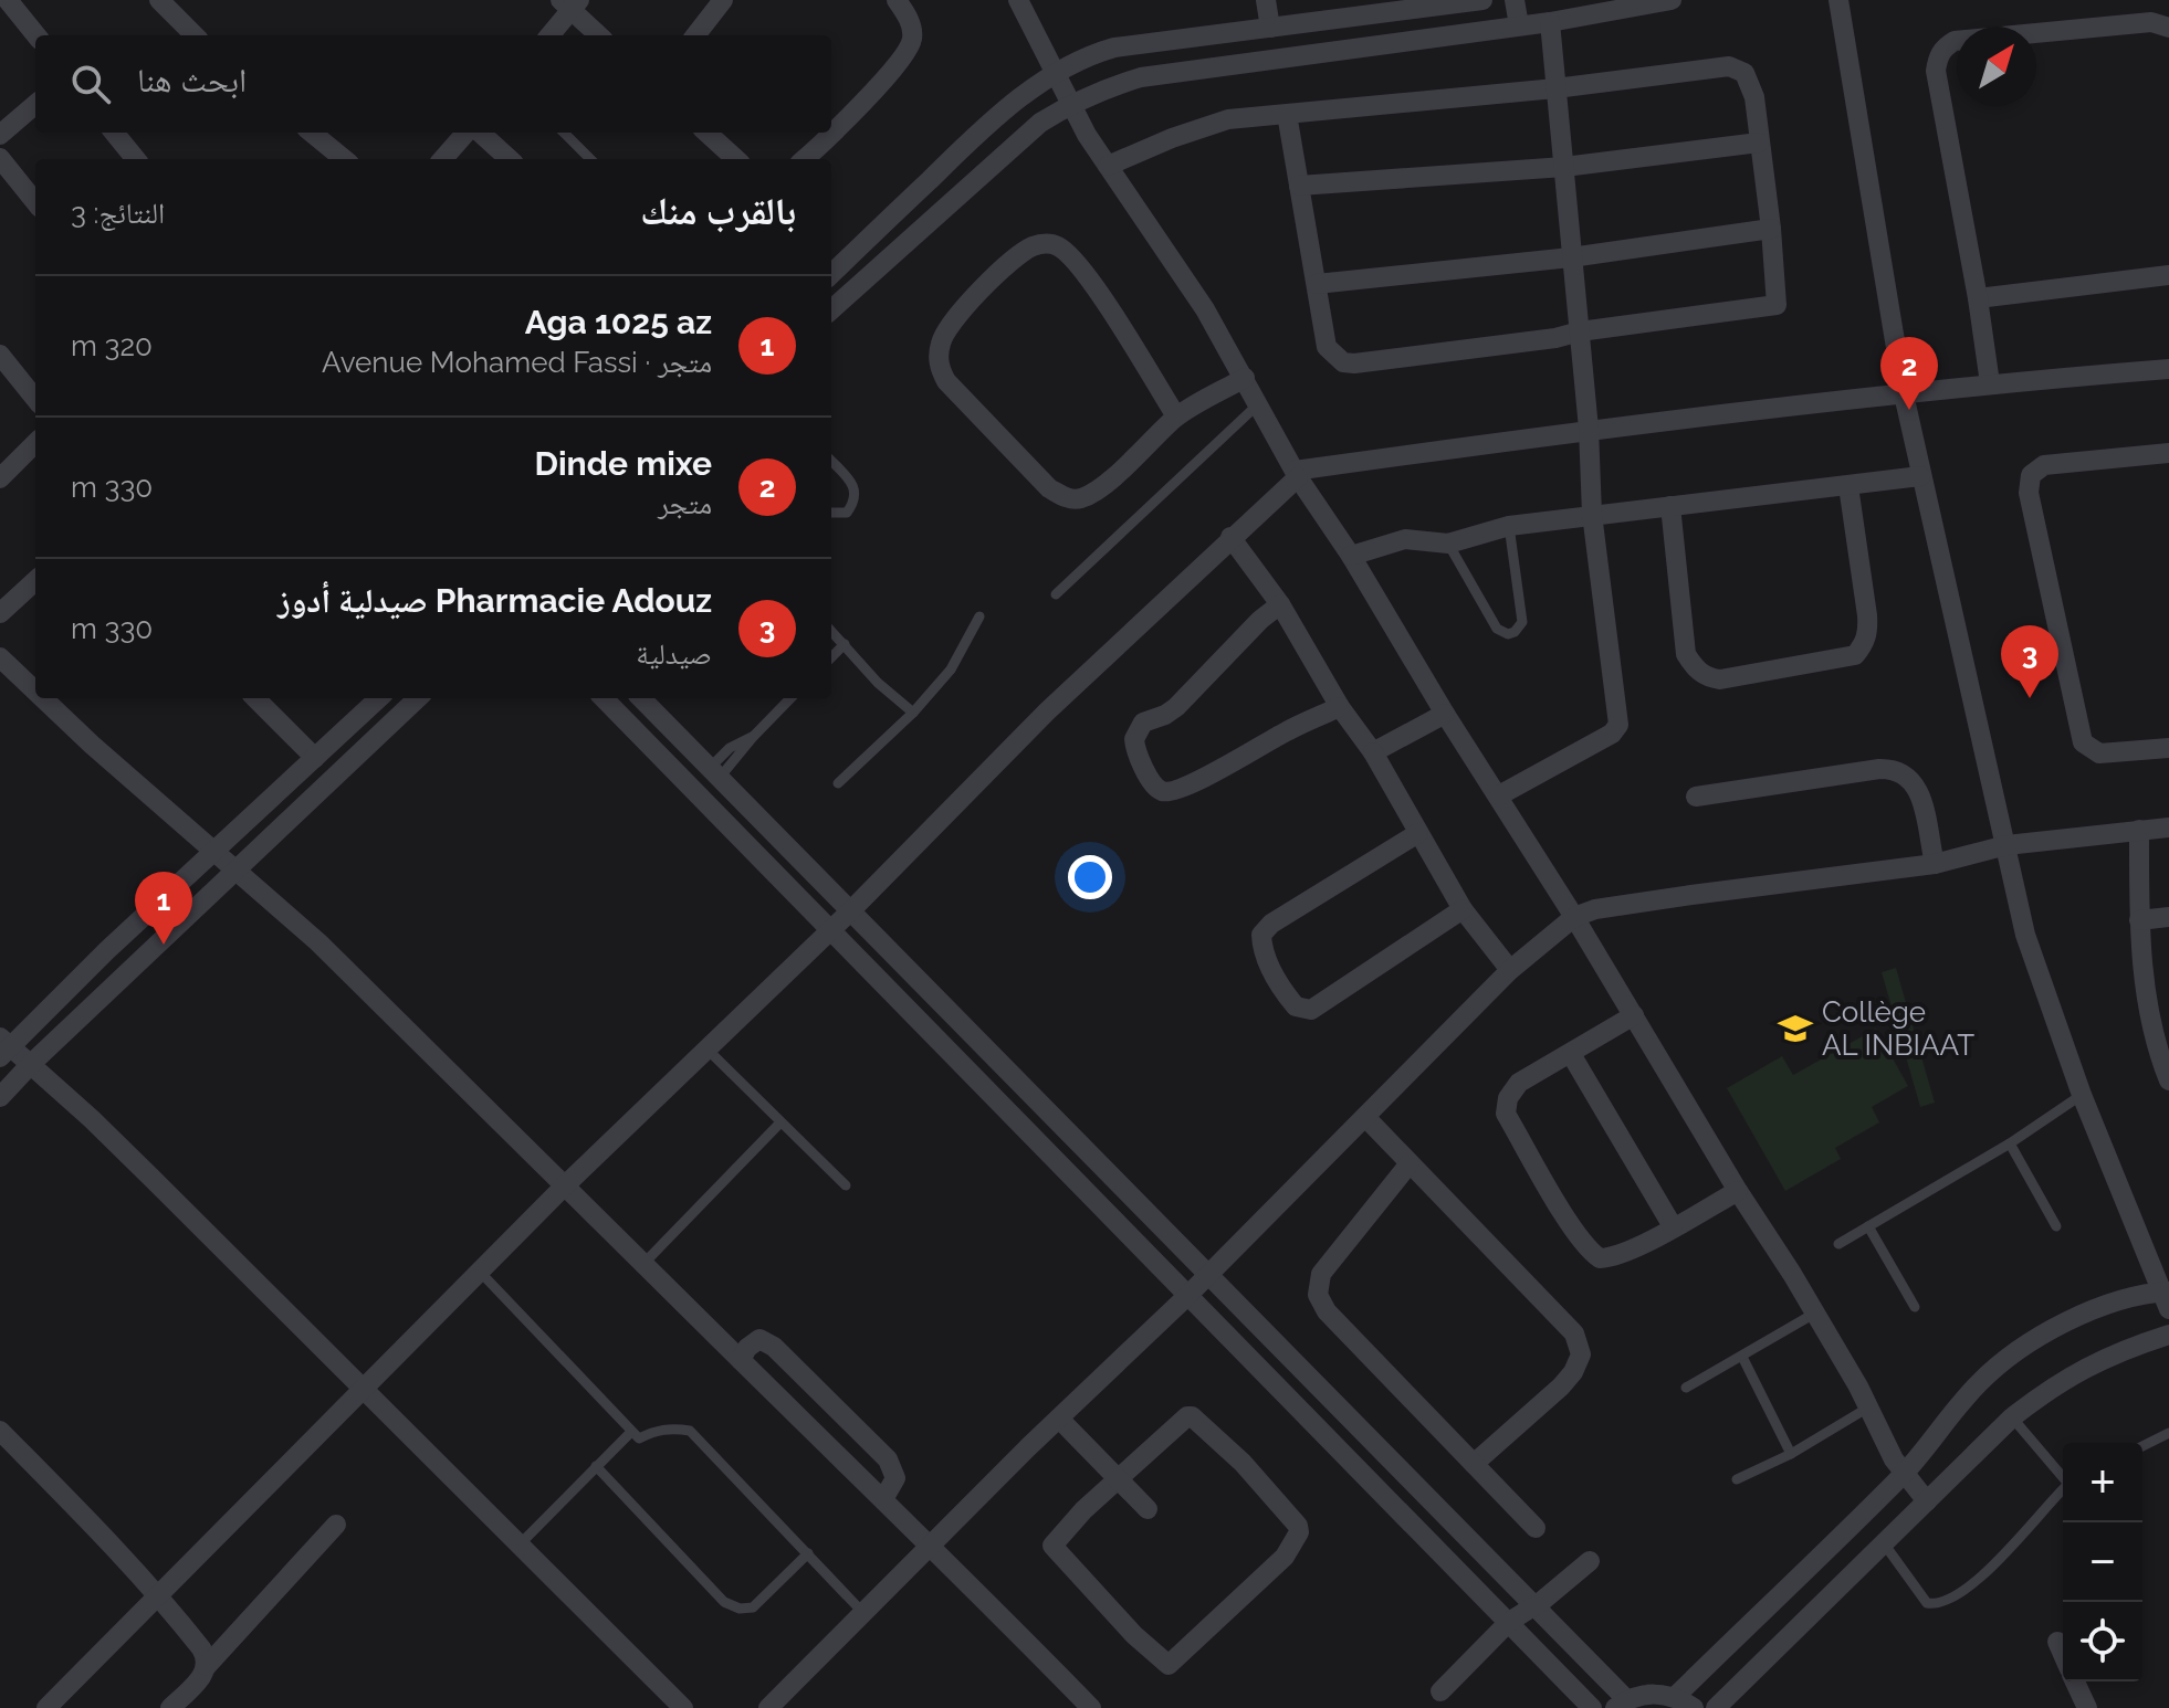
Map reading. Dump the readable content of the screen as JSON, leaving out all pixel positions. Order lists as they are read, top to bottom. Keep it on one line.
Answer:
{"places":{"school or university":["Collège AL INBIAAT"]},"north":"top right","page":{"search":"ابحث هنا","heading":["بالقرب منك","النتائج: 3"],"list":[{"mark":"1","name":"Aga 1025 az","note":"متجر · Avenue Mohamed Fassi","value":"320 m"},{"mark":"2","name":"Dinde mixe","note":"متجر","value":"330 m"},{"mark":"3","name":"Pharmacie Adouz صيدلية أدوز","note":"صيدلية","value":"330 m"}],"pins":["2","3","1"],"map_buttons":["+","−"]}}
